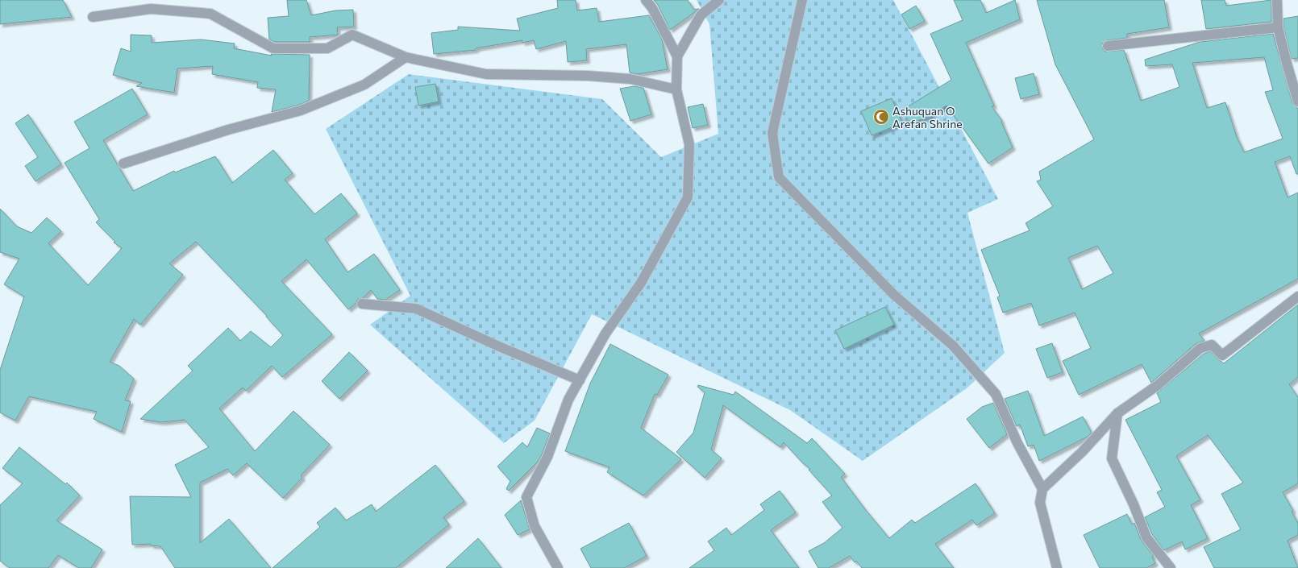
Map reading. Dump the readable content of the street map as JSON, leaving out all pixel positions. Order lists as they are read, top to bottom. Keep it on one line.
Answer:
{"places":{"mosque":["Ashuquan O Arefan Shrine"]}}
